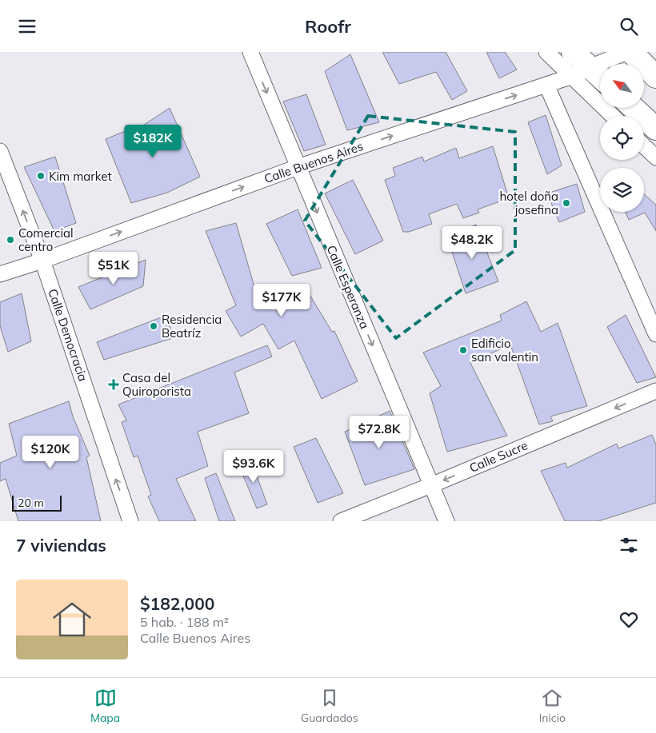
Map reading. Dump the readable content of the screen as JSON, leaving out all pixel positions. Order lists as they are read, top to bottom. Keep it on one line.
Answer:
{"streets":{"street":["Calle Buenos Aires","Calle Esperanza","Calle Democracia","Calle Sucre"]},"crossings":[["Calle Buenos Aires","Calle Esperanza"],["Calle Buenos Aires","Calle Democracia"],["Calle Esperanza","Calle Sucre"]],"one_way":["Calle Buenos Aires","Calle Esperanza","Calle Democracia","Calle Sucre"],"places":{"other":["Kim market","hotel doña josefina","Comercial centro","Residencia Beatríz","Edificio san valentin"],"health":["Casa del Quiroporista"]},"scale_bar":"20 m","north":"top left","page":{"header":"Roofr","price":["$182K","$48.2K","$51K","$177K","$72.8K","$120K","$93.6K"],"scale":"20 m","heading":"7 viviendas","list":[{"name":"$182,000","note":"5 hab. · 188 m² · Calle Buenos Aires"}],"tabs":["Mapa","Guardados","Inicio"]}}
